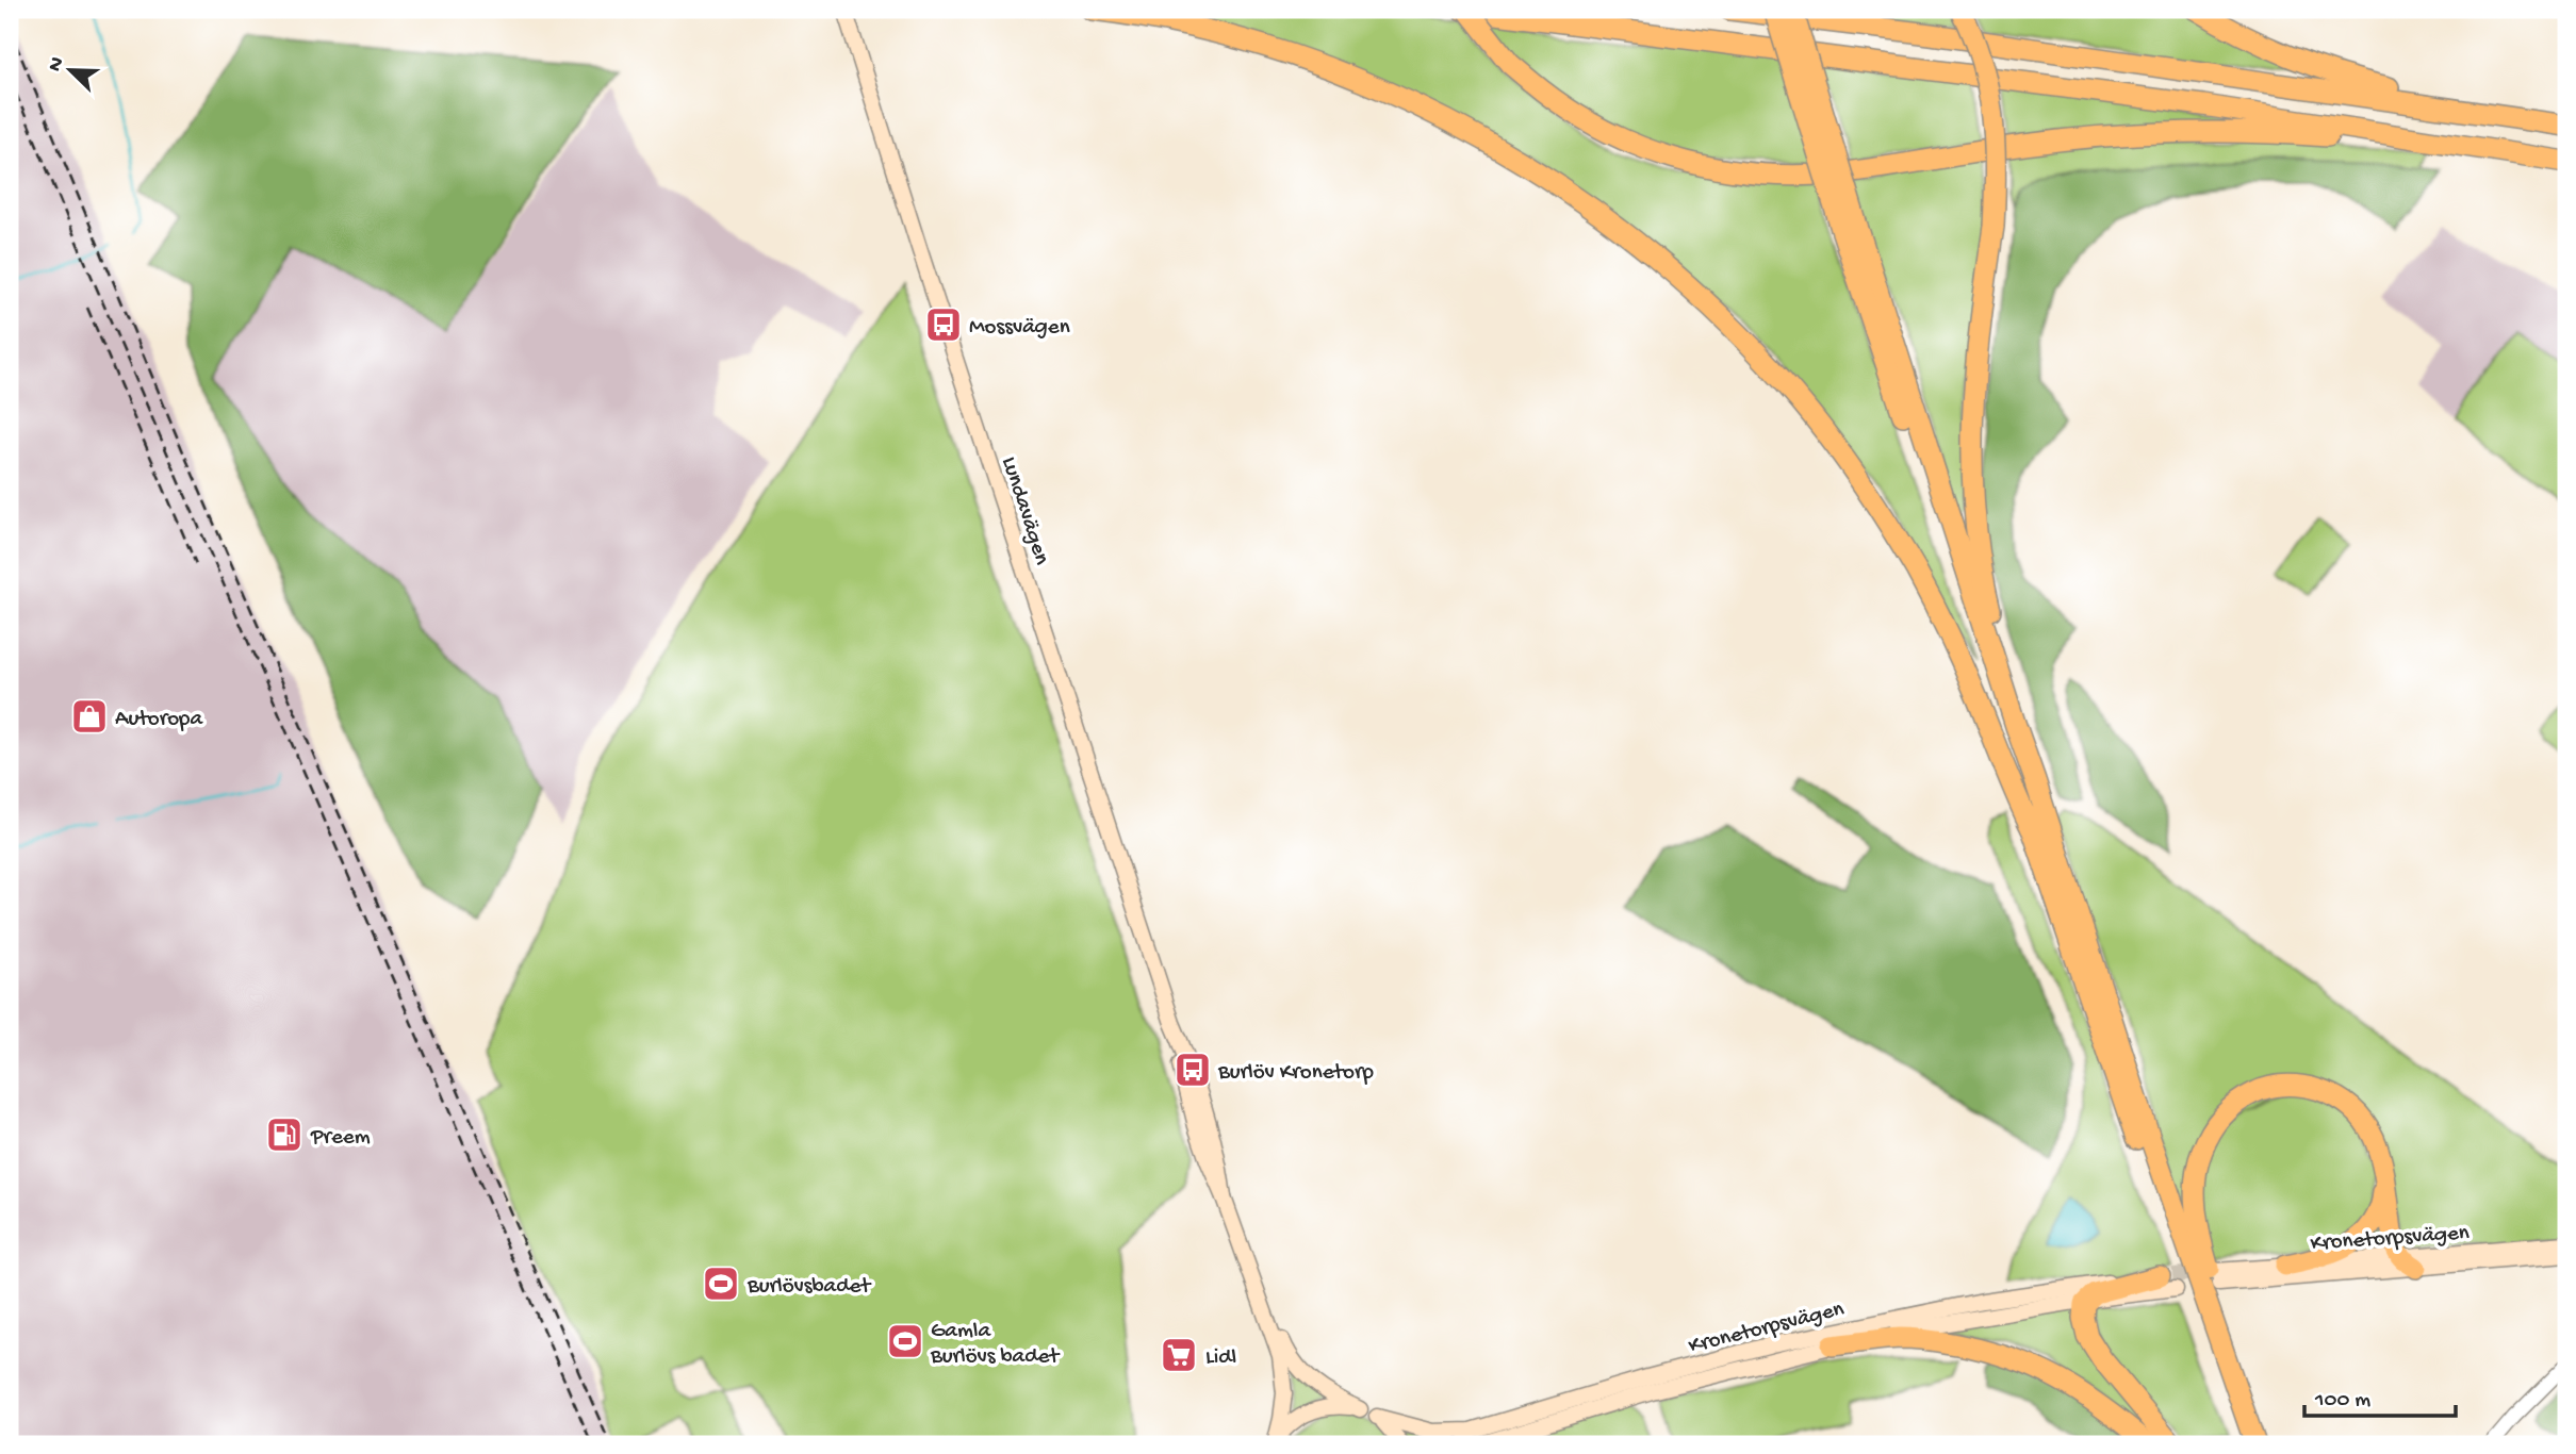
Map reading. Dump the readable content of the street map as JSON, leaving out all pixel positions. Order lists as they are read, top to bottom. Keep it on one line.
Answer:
{"streets":{"main road":["Lundavägen","Kronetorpsvägen"]},"crossings":[["Lundavägen","Kronetorpsvägen"]],"places":{"bus stop":["Mossvägen","Burlöv Kronetorp"],"shop":["Autoropa"],"fuel station":["Preem"],"sports":["Burlövsbadet","Gamla Burlövs badet"],"supermarket":["Lidl"]},"scale_bar":"100 m","north":"top left"}
